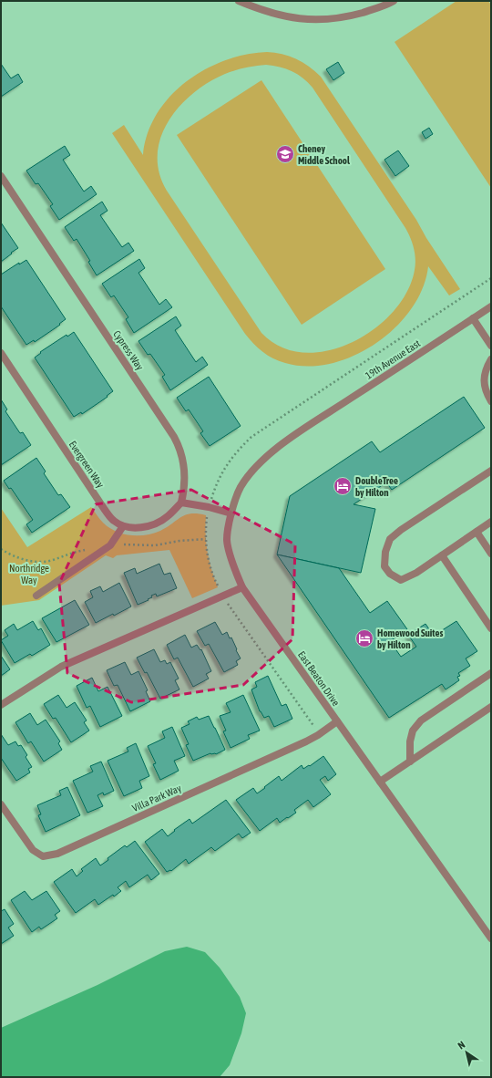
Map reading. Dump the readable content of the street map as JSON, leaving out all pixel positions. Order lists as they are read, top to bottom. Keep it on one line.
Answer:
{"streets":{"street":["Cypress Way","19th Avenue East","Evergreen Way","East Beaton Drive","Villa Park Way"]},"crossings":[["19th Avenue East","East Beaton Drive"],["East Beaton Drive","Villa Park Way"]],"parks":["Northridge Way"],"places":{"school or university":["Cheney Middle School"],"hotel":["DoubleTree by Hilton","Homewood Suites by Hilton"]},"north":"top left"}
